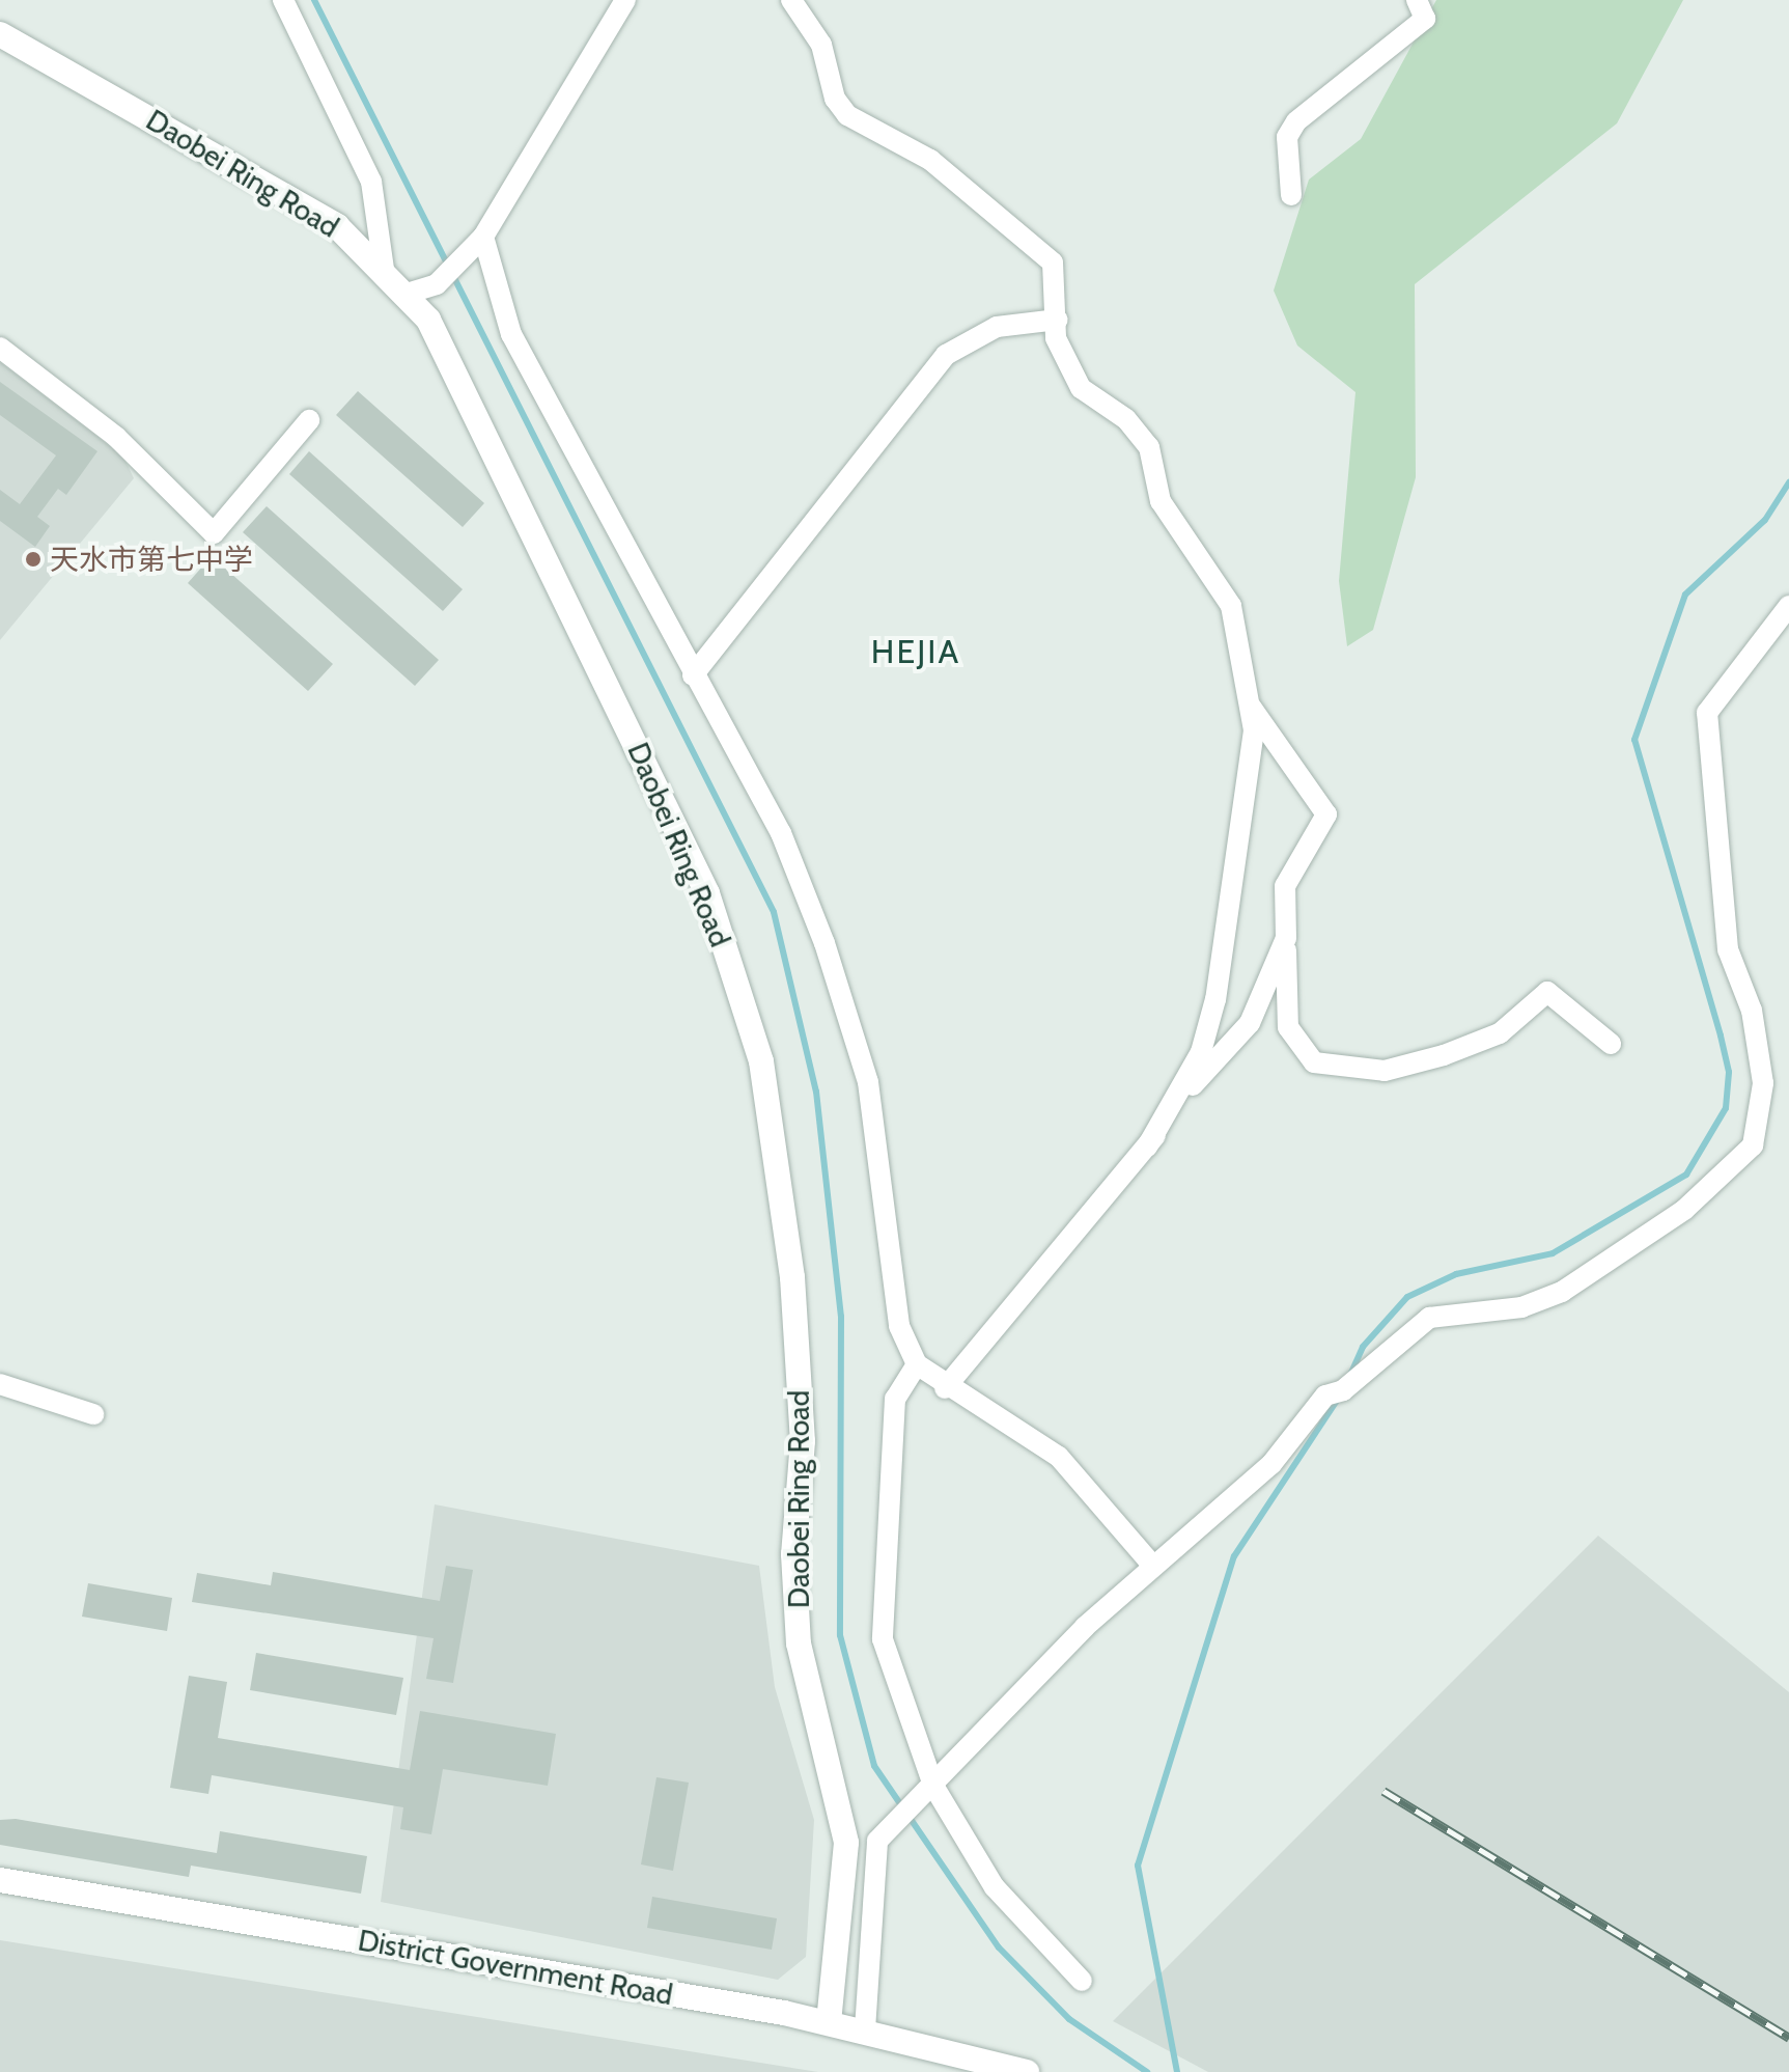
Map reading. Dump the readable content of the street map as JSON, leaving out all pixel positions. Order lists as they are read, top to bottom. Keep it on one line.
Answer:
{"streets":{"street":["Daobei Ring Road","District Government Road"]},"crossings":[["Daobei Ring Road","District Government Road"]],"districts":["HEJIA"],"places":["天水市第七中学"]}
